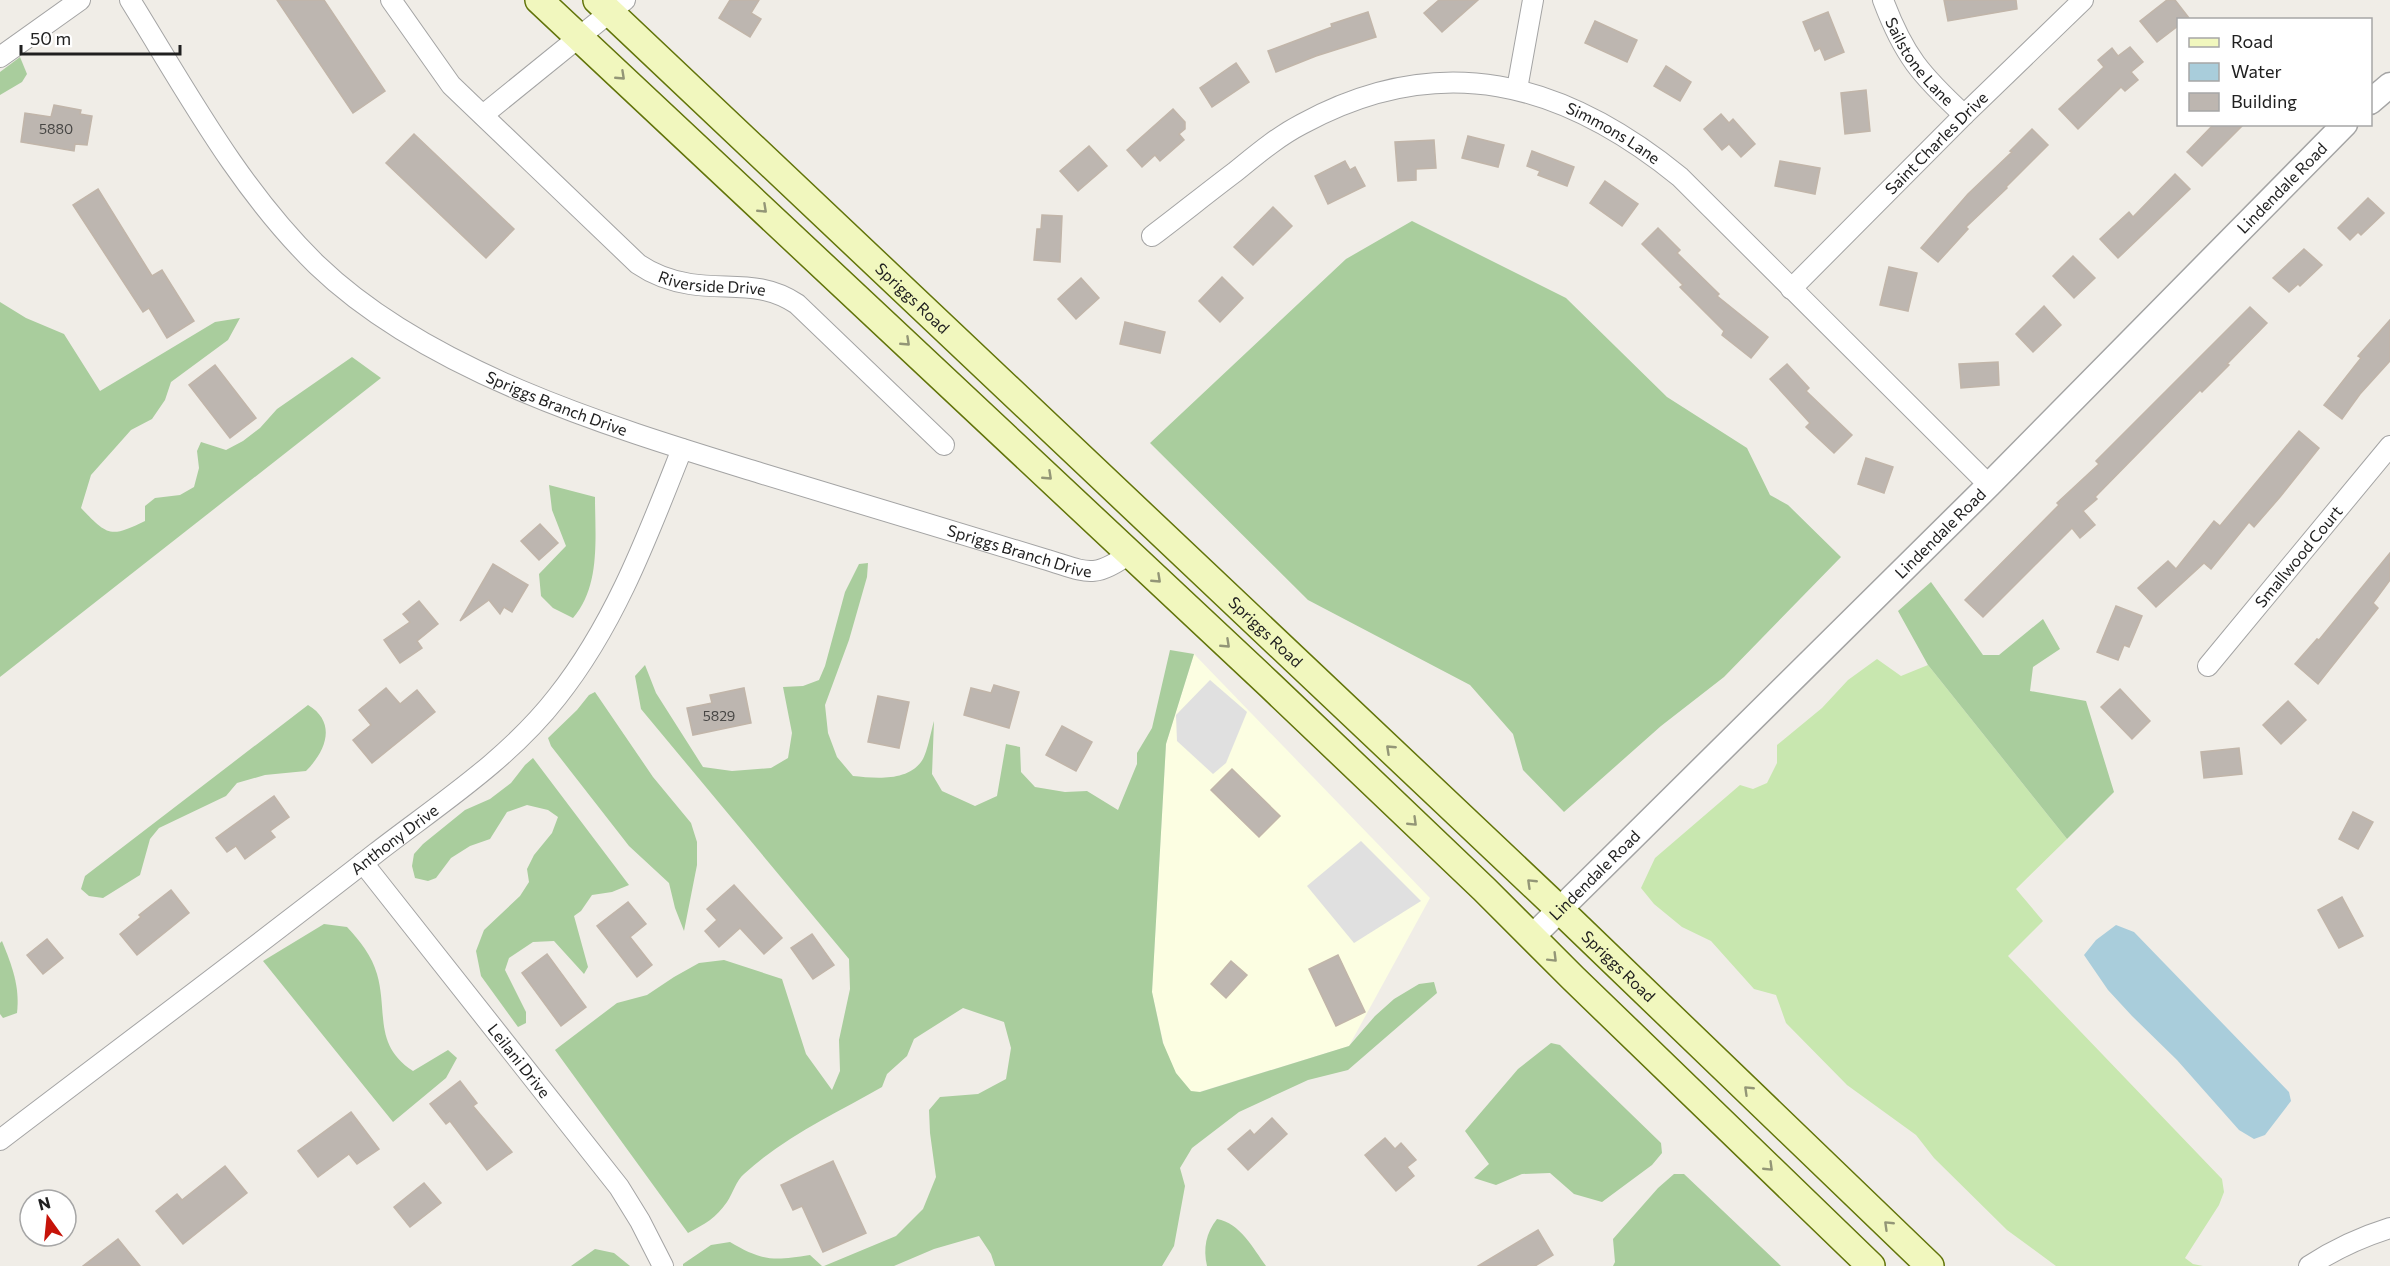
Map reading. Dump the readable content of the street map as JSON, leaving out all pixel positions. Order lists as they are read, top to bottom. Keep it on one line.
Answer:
{"streets":{"main road":["Spriggs Road"],"street":["Sailstone Lane","Simmons Lane","Saint Charles Drive","Lindendale Road","Riverside Drive","Spriggs Branch Drive","Smallwood Court","Anthony Drive","Leilani Drive"]},"crossings":[["Sailstone Lane","Saint Charles Drive"],["Simmons Lane","Saint Charles Drive"],["Simmons Lane","Lindendale Road"],["Lindendale Road","Spriggs Road"],["Spriggs Branch Drive","Anthony Drive"],["Anthony Drive","Leilani Drive"]],"house_numbers":["5880","5829"],"legend":["Road","Water","Building"],"scale_bar":"50 m","north":"top"}
